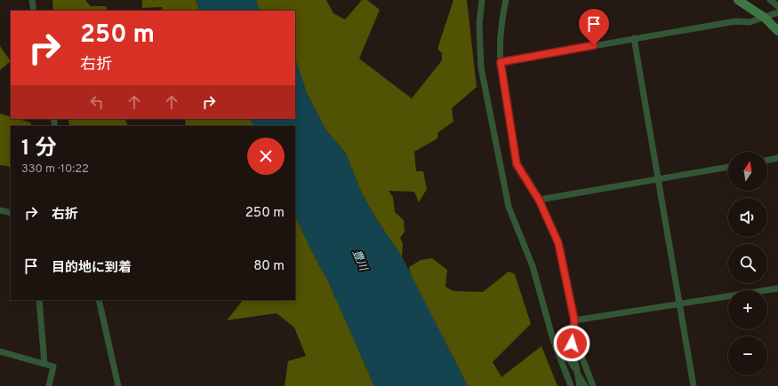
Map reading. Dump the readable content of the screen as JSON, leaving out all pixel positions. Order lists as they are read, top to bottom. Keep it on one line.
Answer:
{"water":["豊川"],"north":"top","page":{"turn":["250 m","右折"],"heading":["1 分","330 m · 10:22"],"map_buttons":["+","−"],"list":[{"name":"右折","value":"250 m"},{"name":"目的地に到着","value":"80 m"}]}}
